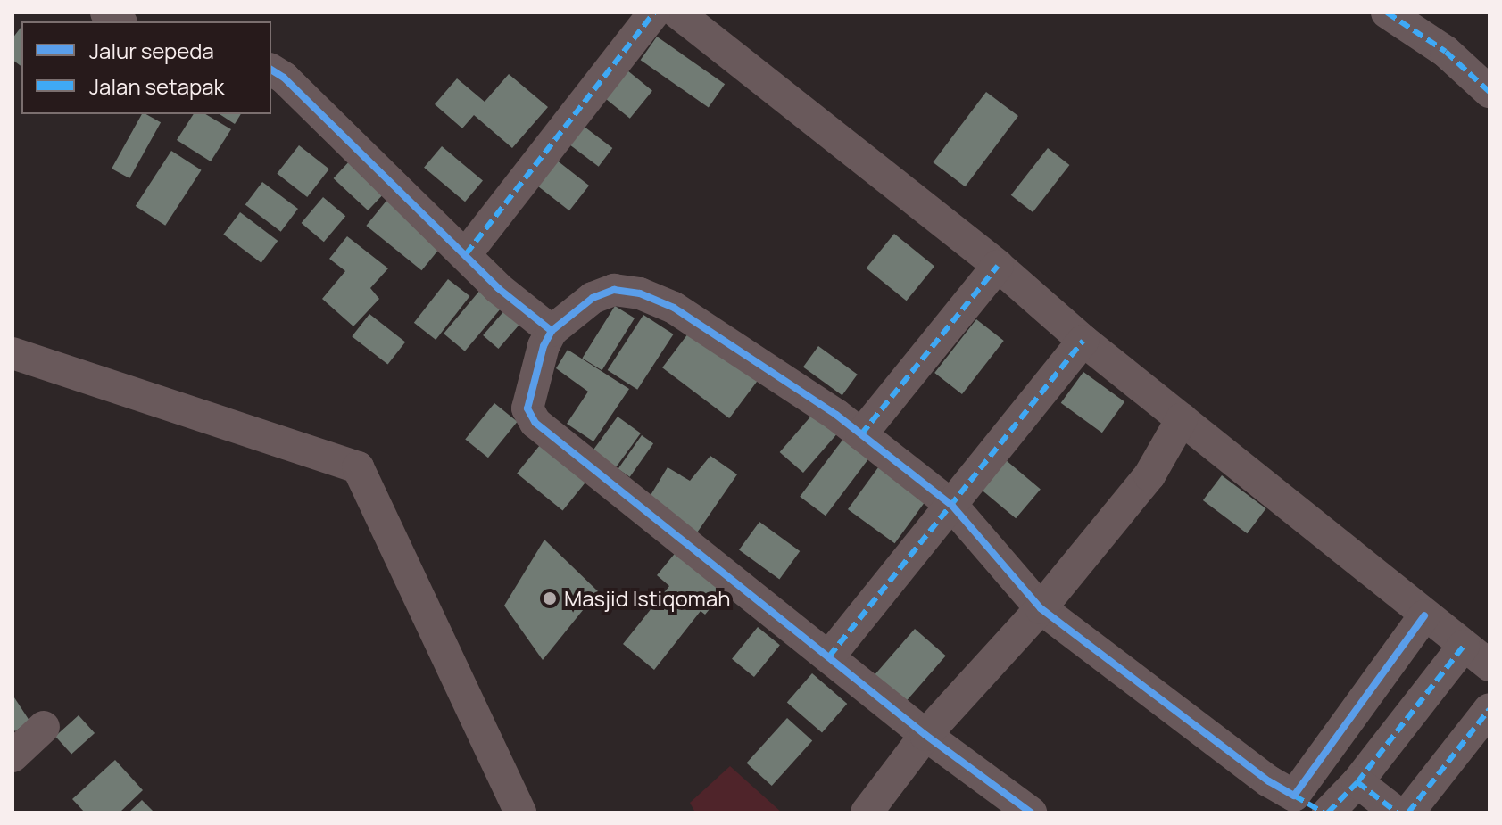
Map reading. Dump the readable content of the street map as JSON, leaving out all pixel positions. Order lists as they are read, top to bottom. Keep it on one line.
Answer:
{"places":["Masjid Istiqomah"],"legend":["Jalur sepeda","Jalan setapak"]}
